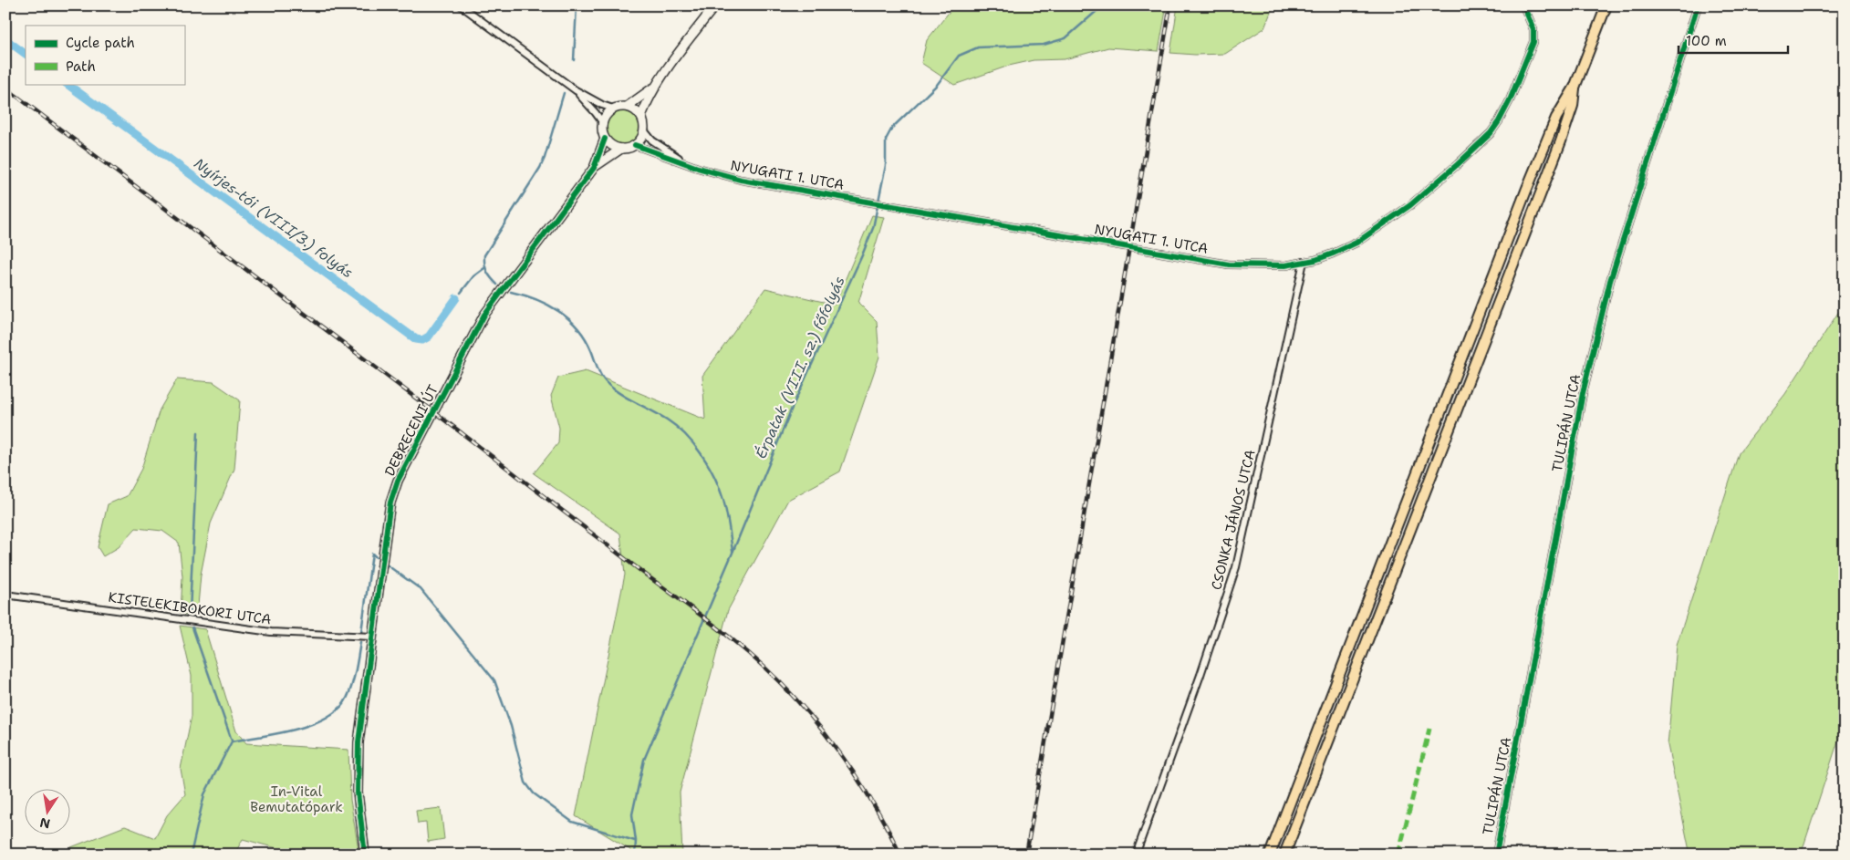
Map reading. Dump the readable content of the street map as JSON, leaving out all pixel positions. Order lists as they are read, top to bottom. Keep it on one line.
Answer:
{"streets":{"street":["NYUGATI 1. UTCA","TULIPÁN UTCA","DEBRECENI ÚT","CSONKA JÁNOS UTCA","KISTELEKIBOKORI UTCA"]},"crossings":[["NYUGATI 1. UTCA","CSONKA JÁNOS UTCA"],["DEBRECENI ÚT","KISTELEKIBOKORI UTCA"]],"water":["Nyírjes-tói (VIII/3.) folyás","Érpatak (VIII. sz.) főfolyás"],"parks":["In-Vital Bemutatópark"],"legend":["Cycle path","Path"],"scale_bar":"100 m","north":"bottom"}
